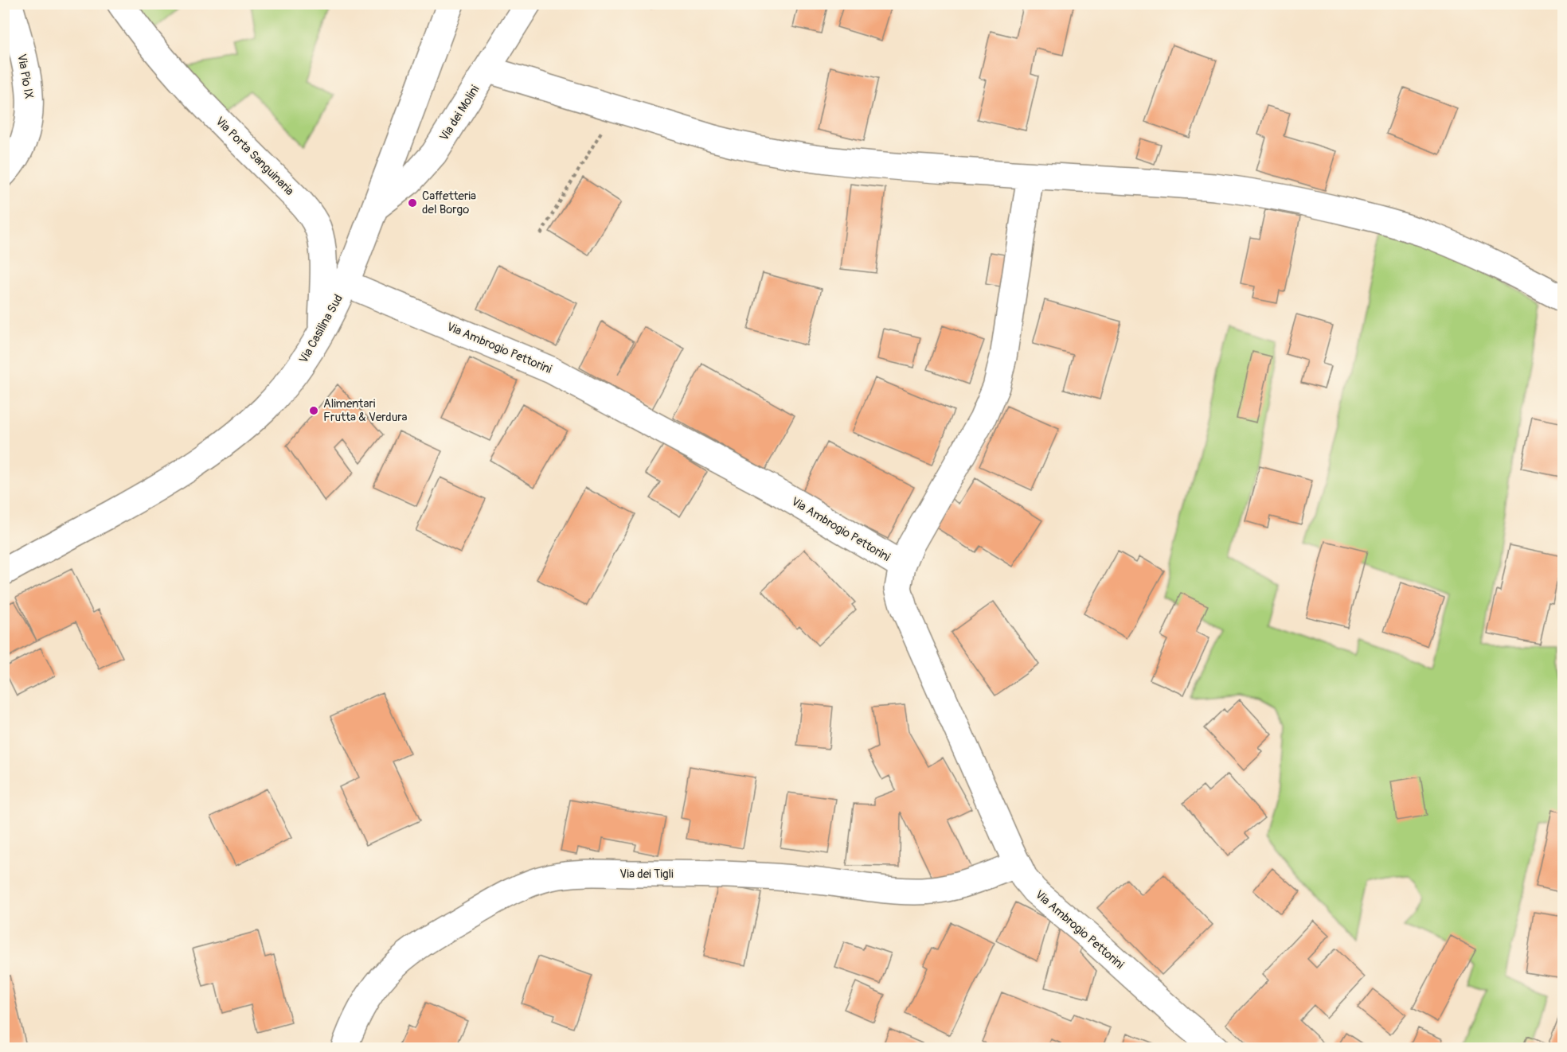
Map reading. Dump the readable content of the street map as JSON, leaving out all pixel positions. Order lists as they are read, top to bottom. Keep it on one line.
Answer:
{"streets":{"street":["Via Pio IX","Via dei Molini","Via Porta Sanguinaria","Via Casilina Sud","Via Ambrogio Pettorini","Via dei Tigli"]},"crossings":[["Via dei Molini","Via Casilina Sud"],["Via Porta Sanguinaria","Via Casilina Sud"],["Via Casilina Sud","Via Ambrogio Pettorini"],["Via Ambrogio Pettorini","Via dei Tigli"]],"places":["Caffetteria del Borgo","Alimentari Frutta & Verdura"]}
